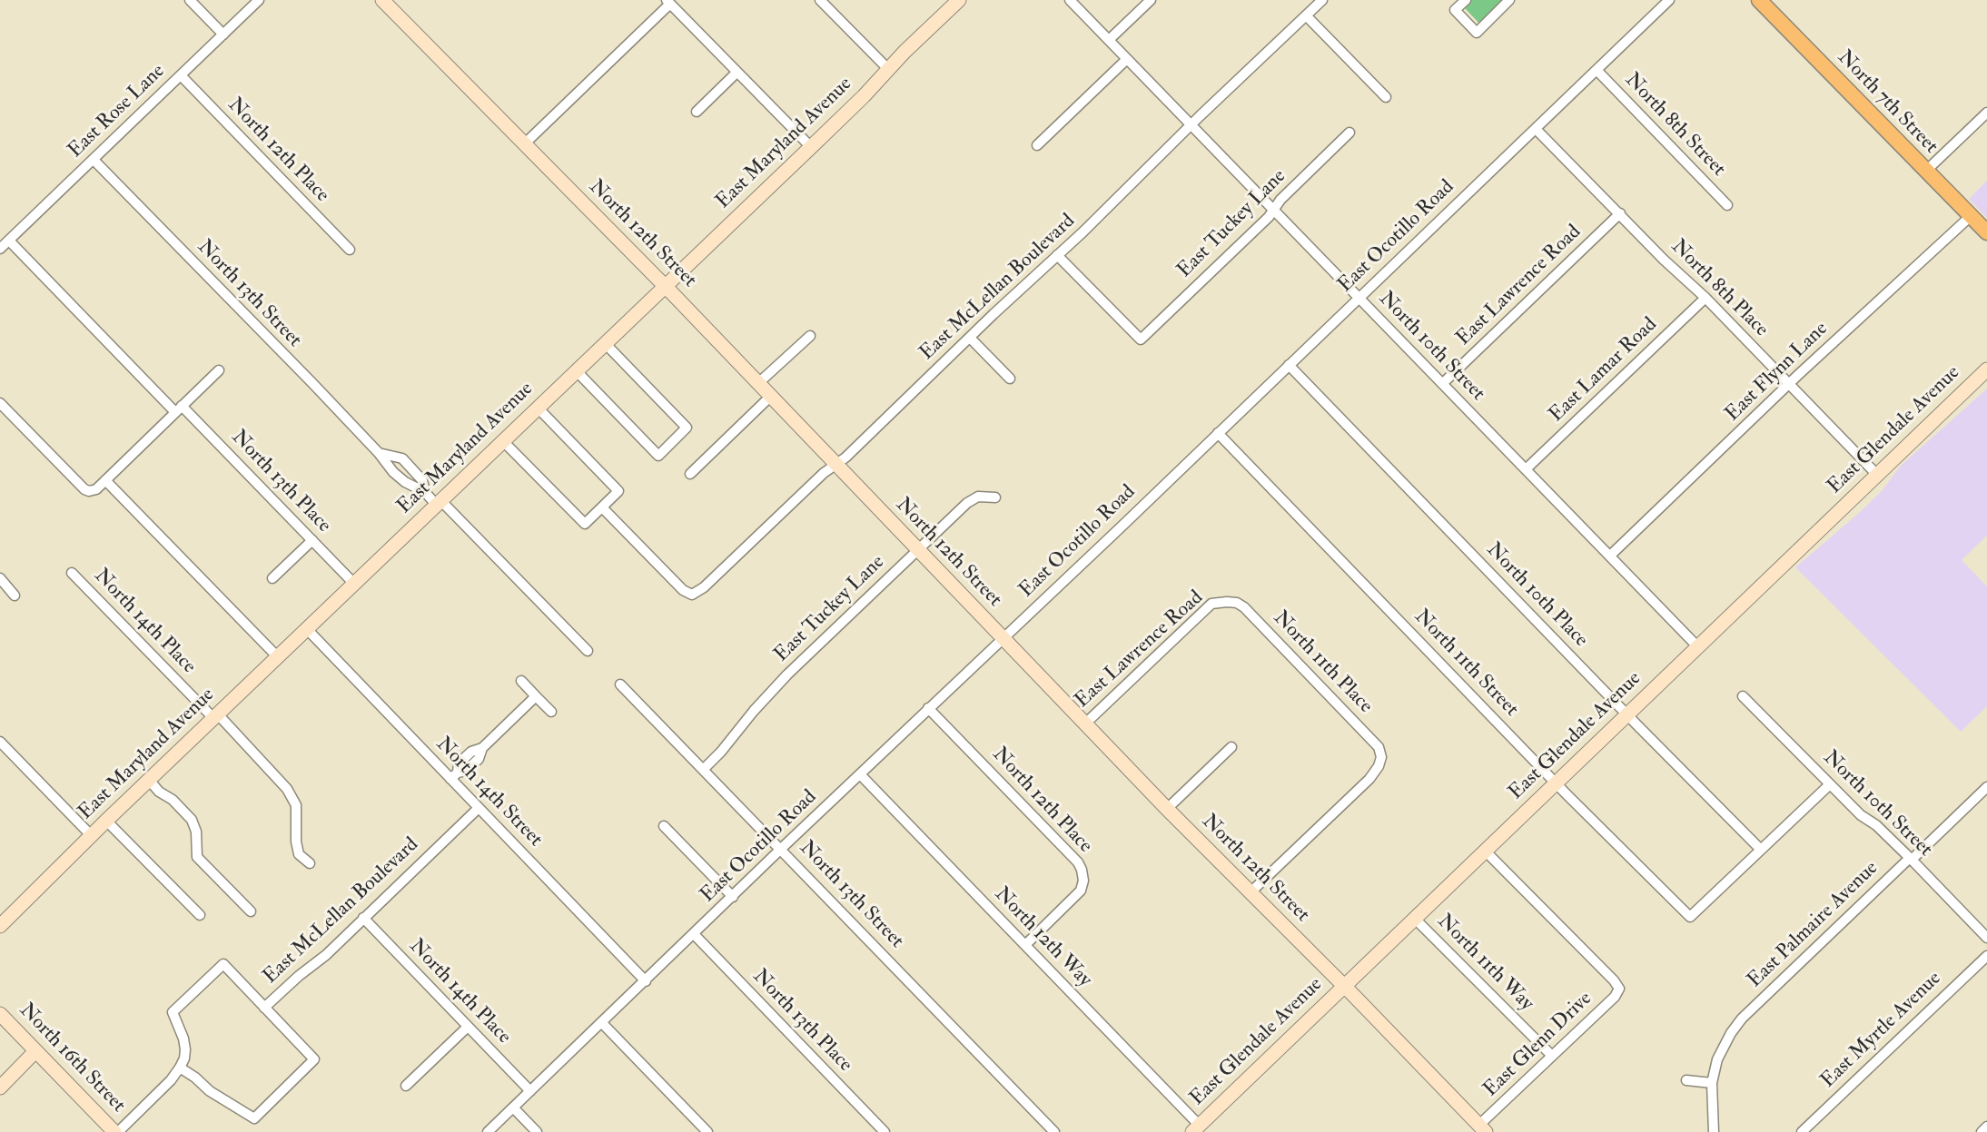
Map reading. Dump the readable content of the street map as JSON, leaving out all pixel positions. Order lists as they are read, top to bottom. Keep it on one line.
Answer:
{"streets":{"main road":["North 7th Street"],"street":["East Rose Lane","North 8th Street","East Maryland Avenue","North 12th Place","East Tuckey Lane","North 12th Street","East Ocotillo Road","East Lawrence Road","East McLellan Boulevard","North 8th Place","North 13th Street","North 10th Street","East Lamar Road","East Flynn Lane","East Glendale Avenue","North 13th Place","North 10th Place","North 14th Place","North 11th Place","North 11th Street","North 14th Street","East Palmaire Avenue","North 12th Way","North 11th Way","East Myrtle Avenue","East Glenn Drive","North 16th Street"]},"crossings":[["North 7th Street","East Flynn Lane"],["East Rose Lane","North 12th Place"],["East Rose Lane","North 13th Street"],["East Rose Lane","North 13th Place"],["North 8th Street","East Ocotillo Road"],["East Maryland Avenue","North 12th Street"],["East Maryland Avenue","North 13th Street"],["East Maryland Avenue","North 13th Place"],["East Maryland Avenue","North 14th Place"],["East Maryland Avenue","North 14th Street"],["North 12th Place","East Ocotillo Road"],["North 12th Place","North 12th Way"],["East Tuckey Lane","North 12th Street"],["East Tuckey Lane","East McLellan Boulevard"],["East Tuckey Lane","North 13th Street"],["East Tuckey Lane","North 10th Street"],["North 12th Street","East Ocotillo Road"],["North 12th Street","East Lawrence Road"],["North 12th Street","East McLellan Boulevard"],["North 12th Street","East Glendale Avenue"],["North 12th Street","North 11th Place"],["North 12th Street","East Glenn Drive"],["East Ocotillo Road","North 8th Place"],["East Ocotillo Road","North 13th Street"],["East Ocotillo Road","North 10th Street"],["East Ocotillo Road","North 13th Place"],["East Ocotillo Road","North 10th Place"],["East Ocotillo Road","North 14th Place"],["East Ocotillo Road","North 11th Street"],["East Ocotillo Road","North 14th Street"],["East Ocotillo Road","North 12th Way"],["East Lawrence Road","North 8th Place"],["East Lawrence Road","North 10th Street"],["East Lawrence Road","North 11th Place"],["East McLellan Boulevard","North 10th Street"],["East McLellan Boulevard","North 14th Place"],["East McLellan Boulevard","North 14th Street"],["North 8th Place","East Lamar Road"],["North 8th Place","East Flynn Lane"],["North 8th Place","East Glendale Avenue"],["North 10th Street","East Lamar Road"],["North 10th Street","East Flynn Lane"],["North 10th Street","East Glendale Avenue"],["North 10th Street","East Palmaire Avenue"],["East Glendale Avenue","North 10th Place"],["East Glendale Avenue","North 11th Street"],["East Glendale Avenue","North 12th Way"],["East Glendale Avenue","North 11th Way"],["East Glendale Avenue","East Glenn Drive"],["North 10th Place","North 11th Street"],["North 11th Way","East Glenn Drive"]]}
